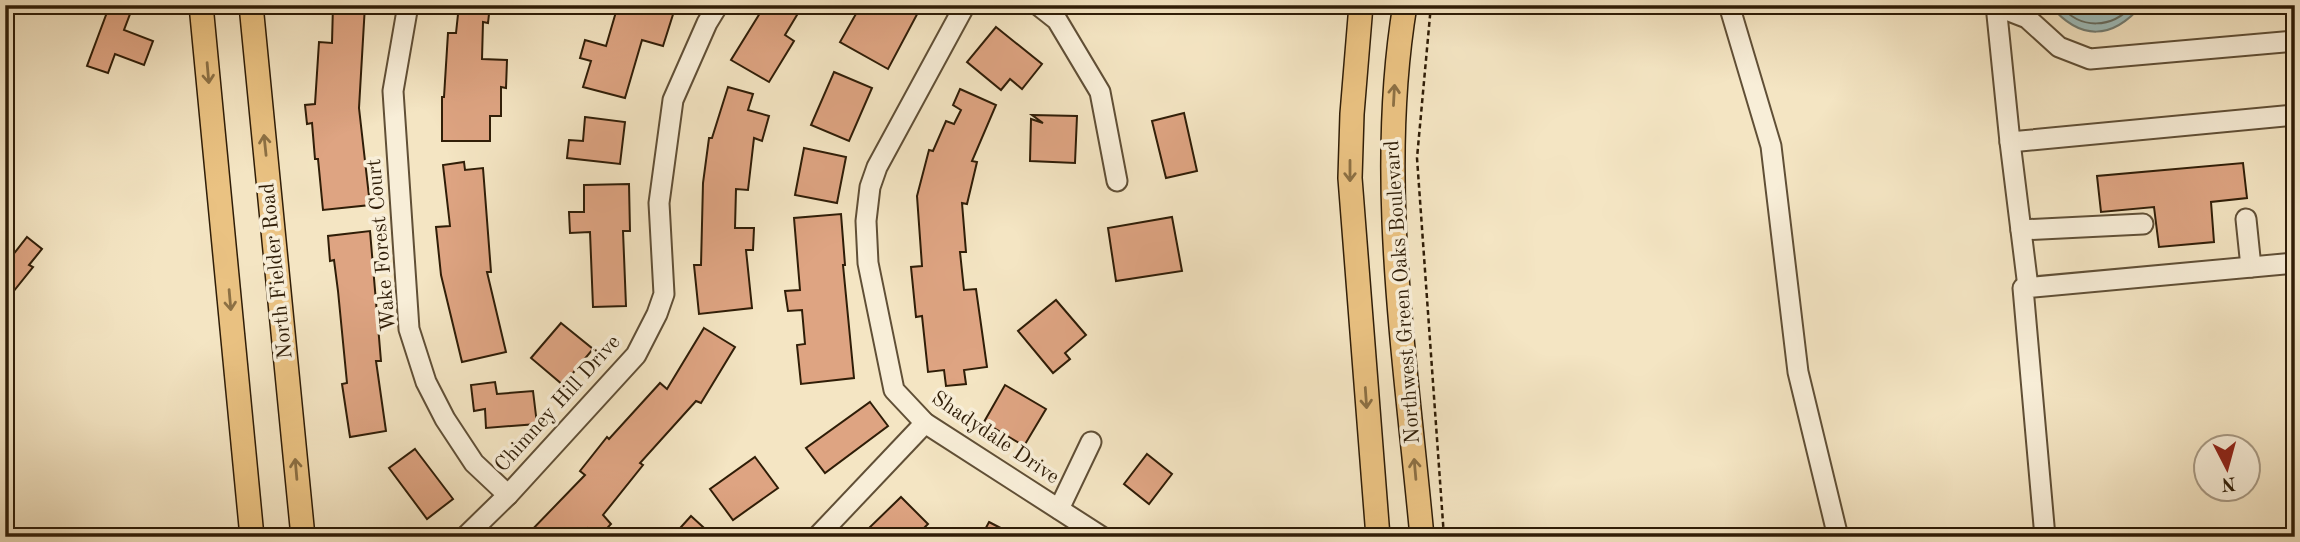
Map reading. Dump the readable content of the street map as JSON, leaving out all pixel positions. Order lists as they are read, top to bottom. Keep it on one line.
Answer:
{"streets":{"main road":["North Fielder Road","Northwest Green Oaks Boulevard"],"street":["Wake Forest Court","Chimney Hill Drive","Shadydale Drive"]},"crossings":[["Wake Forest Court","Chimney Hill Drive"]],"north":"bottom"}
